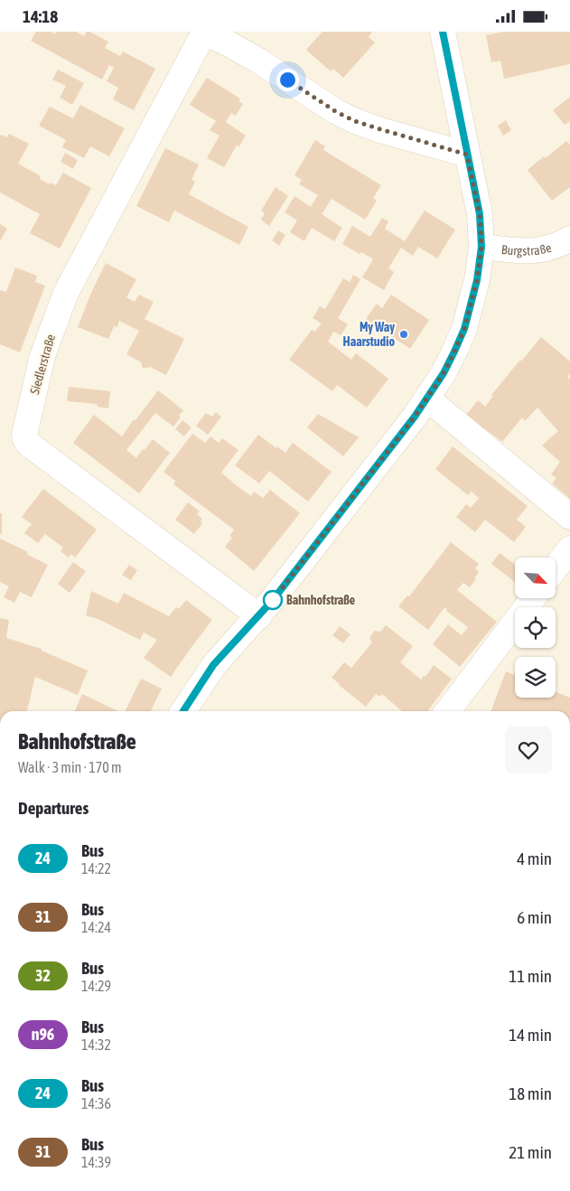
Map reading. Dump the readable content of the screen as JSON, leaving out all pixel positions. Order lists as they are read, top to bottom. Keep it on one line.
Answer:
{"streets":{"street":["Burgstraße","Siedlerstraße"]},"places":["My Way Haarstudio","Bahnhofstraße"],"lines":["bus line 24"],"north":"bottom right","page":{"status":"14:18","heading":[["Bahnhofstraße","Walk · 3 min · 170 m"],"Departures"],"list":[{"mark":"24","name":"Bus","note":"14:22","value":"4 min"},{"mark":"31","name":"Bus","note":"14:24","value":"6 min"},{"mark":"32","name":"Bus","note":"14:29","value":"11 min"},{"mark":"n96","name":"Bus","note":"14:32","value":"14 min"},{"mark":"24","name":"Bus","note":"14:36","value":"18 min"},{"mark":"31","name":"Bus","note":"14:39","value":"21 min"}]}}
